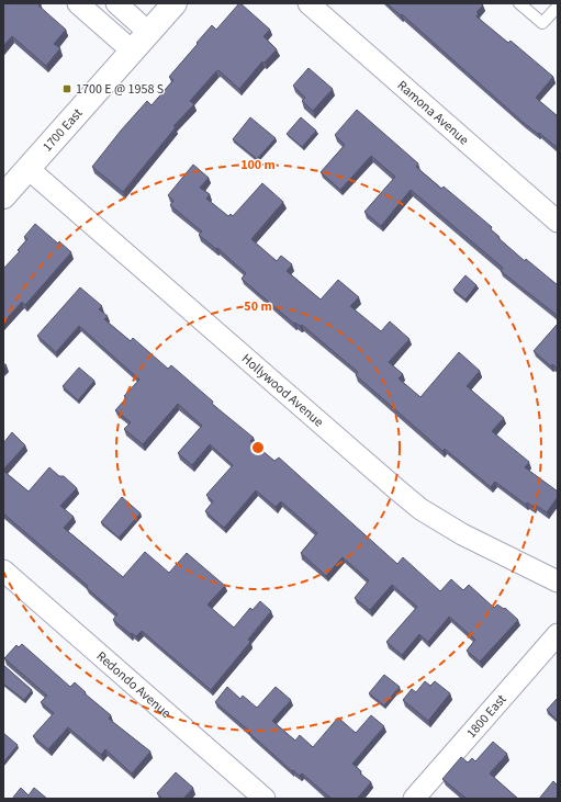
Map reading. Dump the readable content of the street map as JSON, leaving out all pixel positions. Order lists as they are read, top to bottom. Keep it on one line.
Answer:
{"streets":{"street":["Ramona Avenue","1700 East","Hollywood Avenue","Redondo Avenue","1800 East"]},"crossings":[["1700 East","Hollywood Avenue"]],"places":{"transit":["1700 E @ 1958 S"]},"rings":["100 m","50 m"]}
